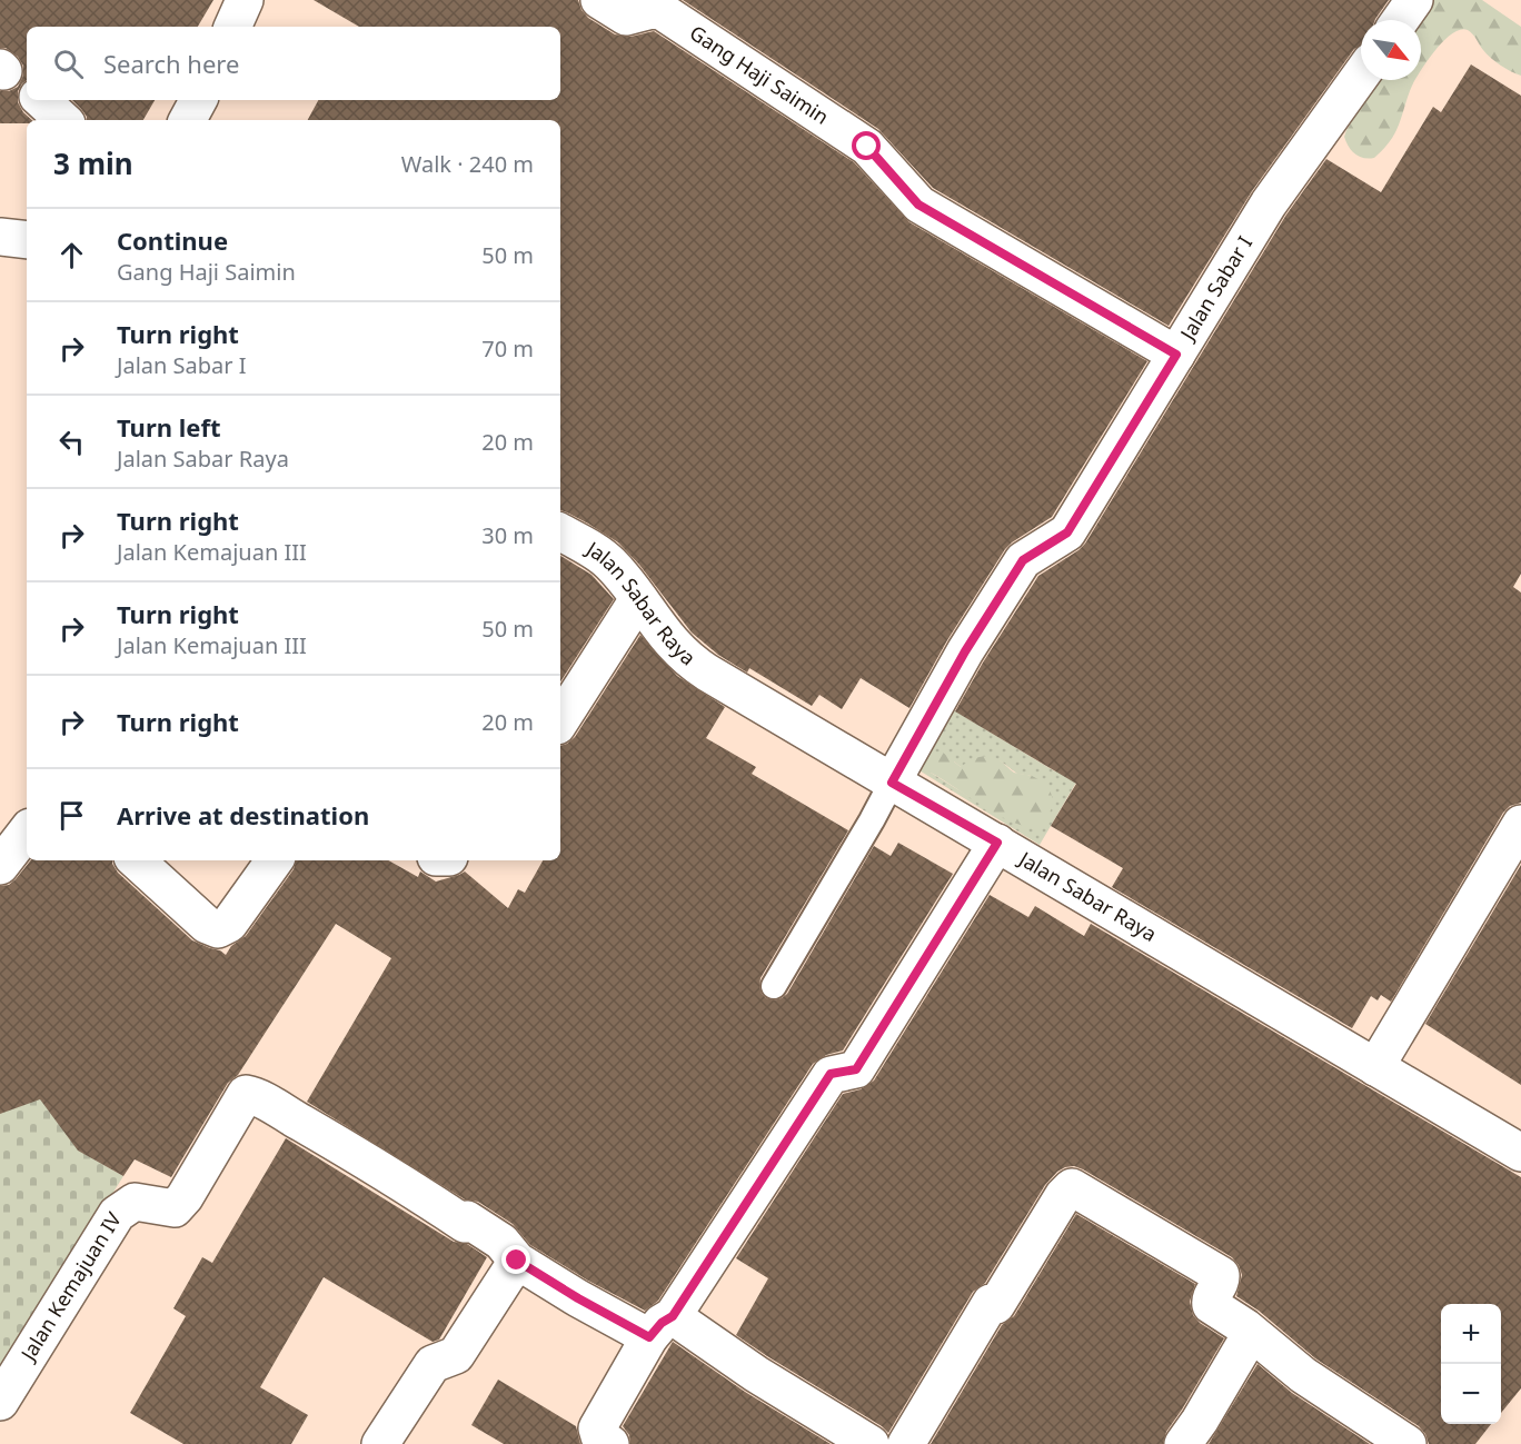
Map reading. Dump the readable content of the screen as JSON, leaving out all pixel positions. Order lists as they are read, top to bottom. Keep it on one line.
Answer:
{"streets":{"street":["Gang Haji Saimin","Jalan Sabar I","Jalan Sabar Raya","Jalan Kemajuan IV"]},"crossings":[["Gang Haji Saimin","Jalan Sabar I"],["Jalan Sabar I","Jalan Sabar Raya"]],"north":"bottom right","page":{"search":"Search here","heading":["3 min","Walk · 240 m"],"list":[["Continue","Gang Haji Saimin","50 m"],["Turn right","Jalan Sabar I","70 m"],["Turn left","Jalan Sabar Raya","20 m"],["Turn right","Jalan Kemajuan III","30 m"],["Turn right","Jalan Kemajuan III","50 m"],["Turn right","20 m"],"Arrive at destination"],"map_buttons":["+","−"]}}
